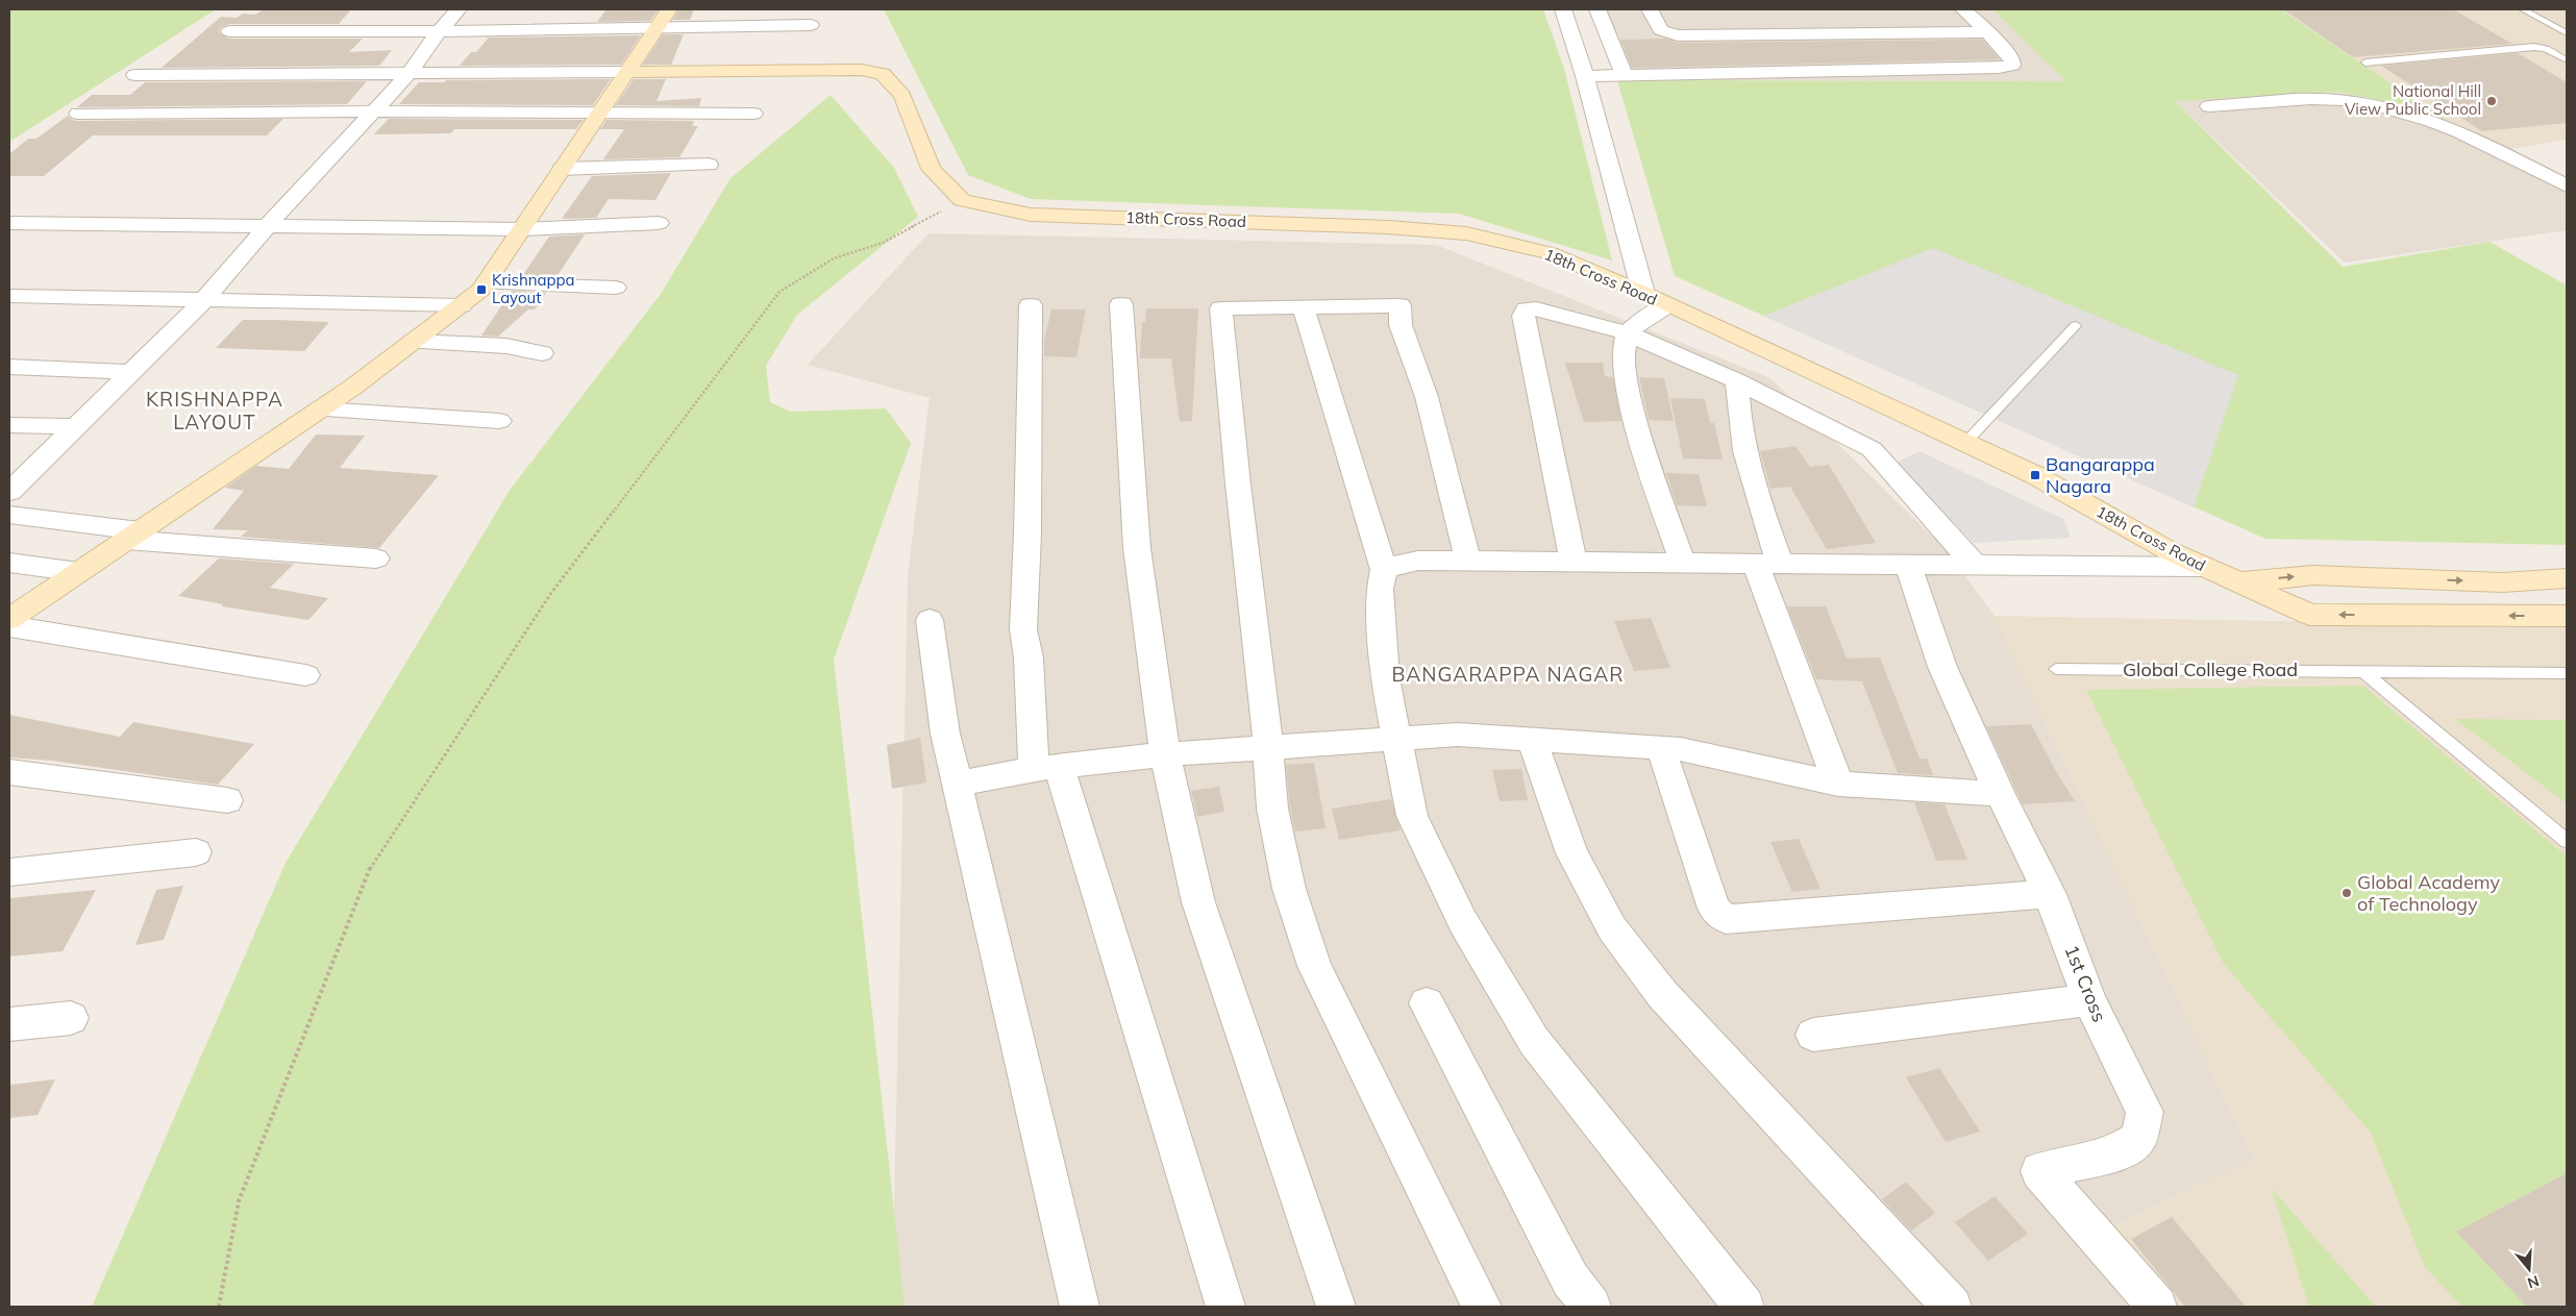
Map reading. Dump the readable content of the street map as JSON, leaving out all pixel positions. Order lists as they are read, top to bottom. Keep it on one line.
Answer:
{"streets":{"street":["18th Cross Road","1st Cross"],"lane":["Global College Road"]},"districts":["KRISHNAPPA LAYOUT","BANGARAPPA NAGAR"],"places":{"other":["National Hill View Public School","Global Academy of Technology"],"transit":["Krishnappa Layout","Bangarappa Nagara"]},"north":"bottom"}
